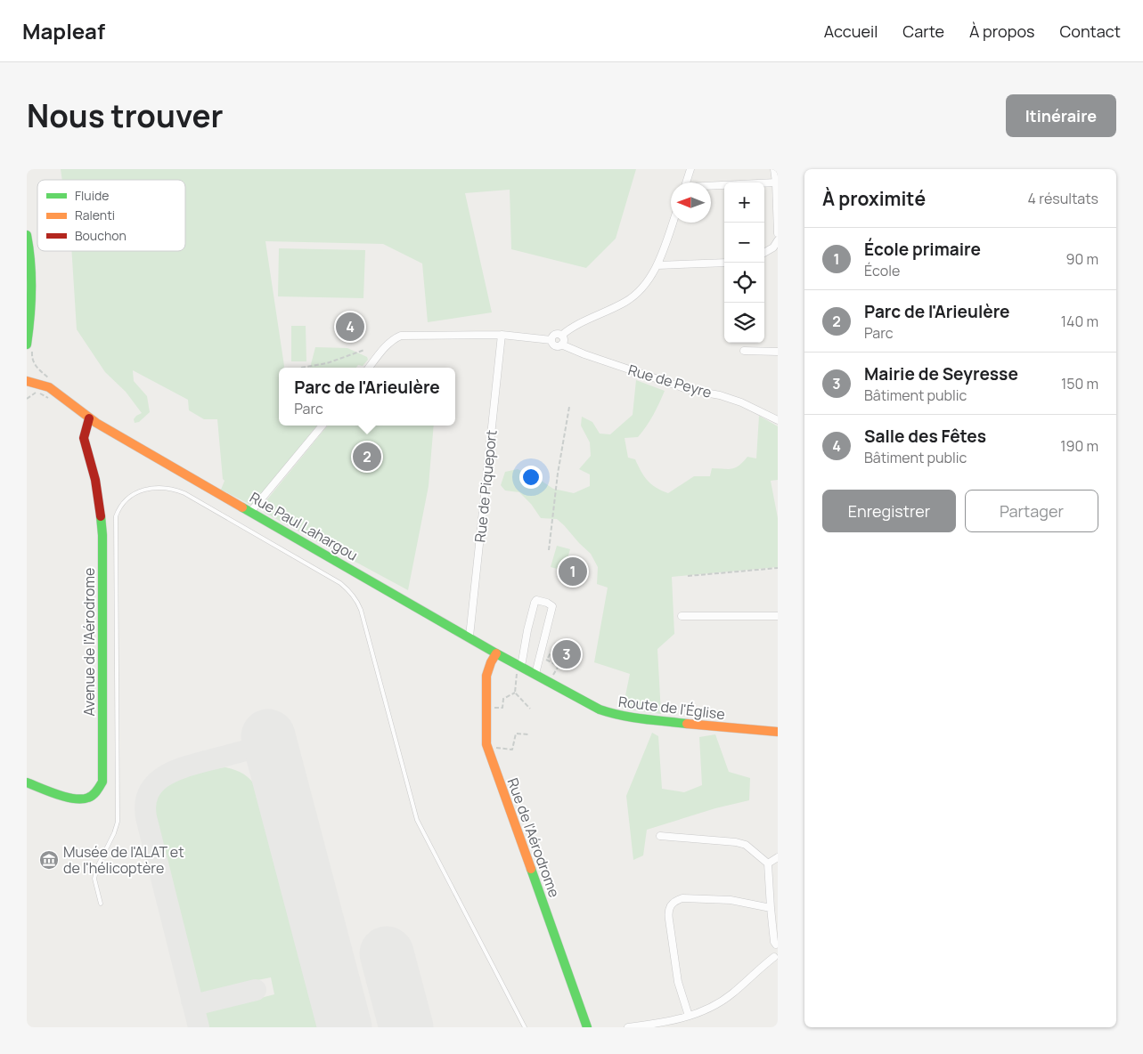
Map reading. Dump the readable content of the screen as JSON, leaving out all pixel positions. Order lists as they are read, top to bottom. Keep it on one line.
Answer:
{"streets":{"street":["Rue de Peyre","Rue de Piqueport","Rue Paul Lahargou","Avenue de l'Aérodrome","Route de l'Église","Rue de l'Aérodrome"]},"crossings":[["Rue de Peyre","Rue de Piqueport"],["Rue de Piqueport","Rue Paul Lahargou"],["Rue Paul Lahargou","Avenue de l'Aérodrome"],["Rue Paul Lahargou","Route de l'Église"],["Rue Paul Lahargou","Rue de l'Aérodrome"],["Route de l'Église","Rue de l'Aérodrome"]],"places":{"museum":["Musée de l'ALAT et de l'hélicoptère"]},"legend":["Fluide","Ralenti","Bouchon"],"north":"left","page":{"header":"Mapleaf","nav":["Accueil","Carte","À propos","Contact"],"title":"Nous trouver","buttons":["Itinéraire",["Enregistrer","Partager"]],"heading":["À proximité","4 résultats"],"map_buttons":["+","−"],"list":[{"mark":"1","name":"École primaire","note":"École","value":"90 m"},{"mark":"2","name":"Parc de l'Arieulère","note":"Parc","value":"140 m"},{"mark":"3","name":"Mairie de Seyresse","note":"Bâtiment public","value":"150 m"},{"mark":"4","name":"Salle des Fêtes","note":"Bâtiment public","value":"190 m"}],"pins":["4","2","1","3"],"popup":["Parc de l'Arieulère","Parc"]}}
